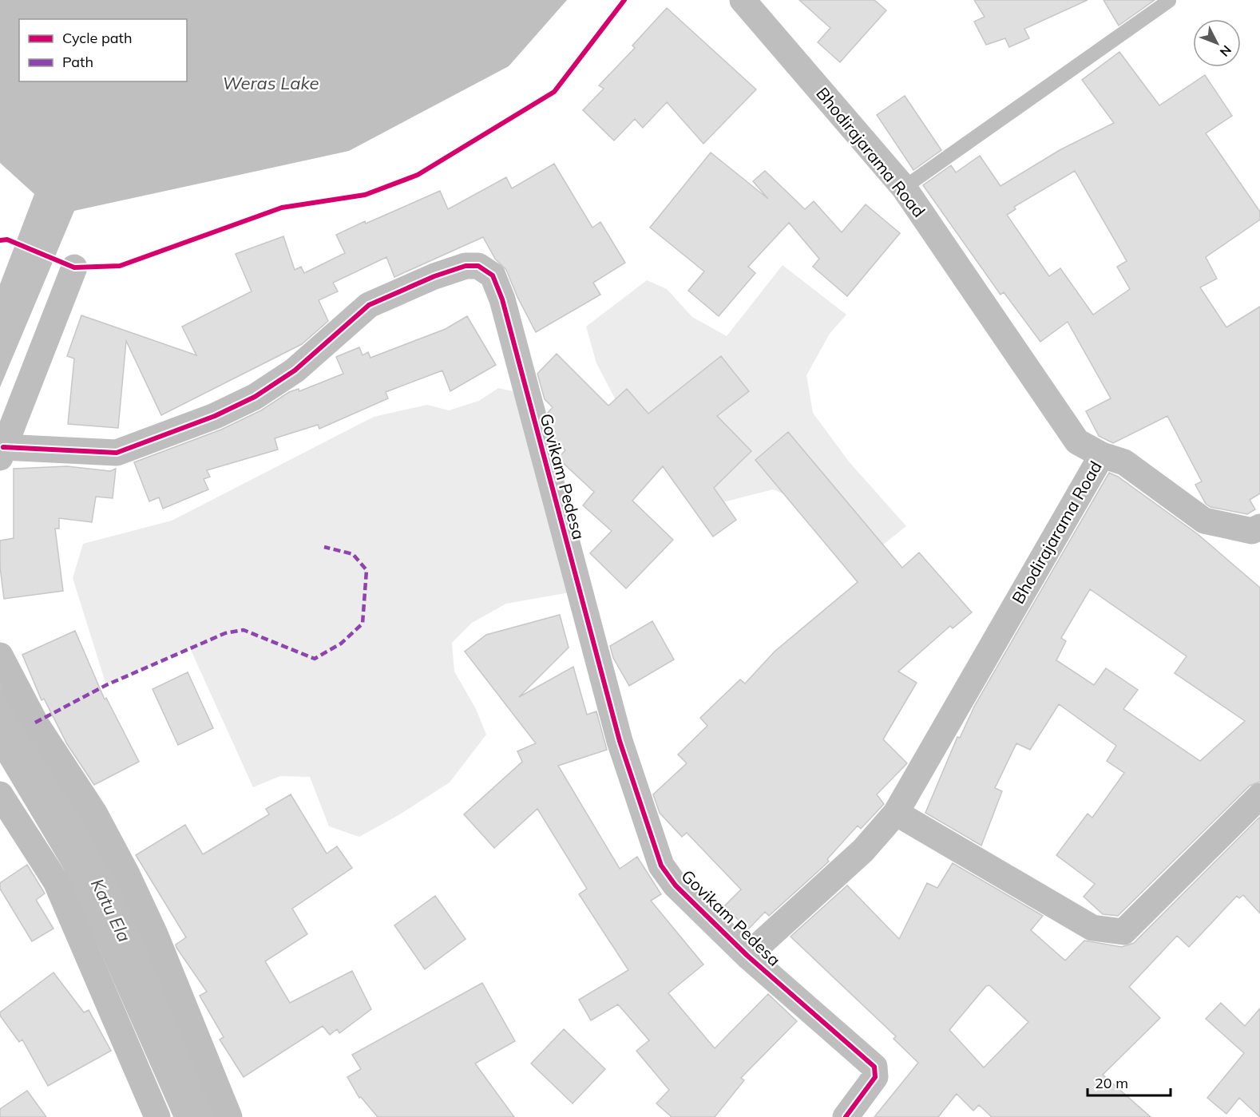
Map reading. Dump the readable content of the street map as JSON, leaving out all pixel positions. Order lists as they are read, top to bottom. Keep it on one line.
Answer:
{"streets":{"street":["Bhodirajarama Road","Govikam Pedesa"]},"crossings":[["Bhodirajarama Road","Govikam Pedesa"]],"water":["Weras Lake","Katu Ela"],"legend":["Cycle path","Path"],"scale_bar":"20 m","north":"bottom right"}
